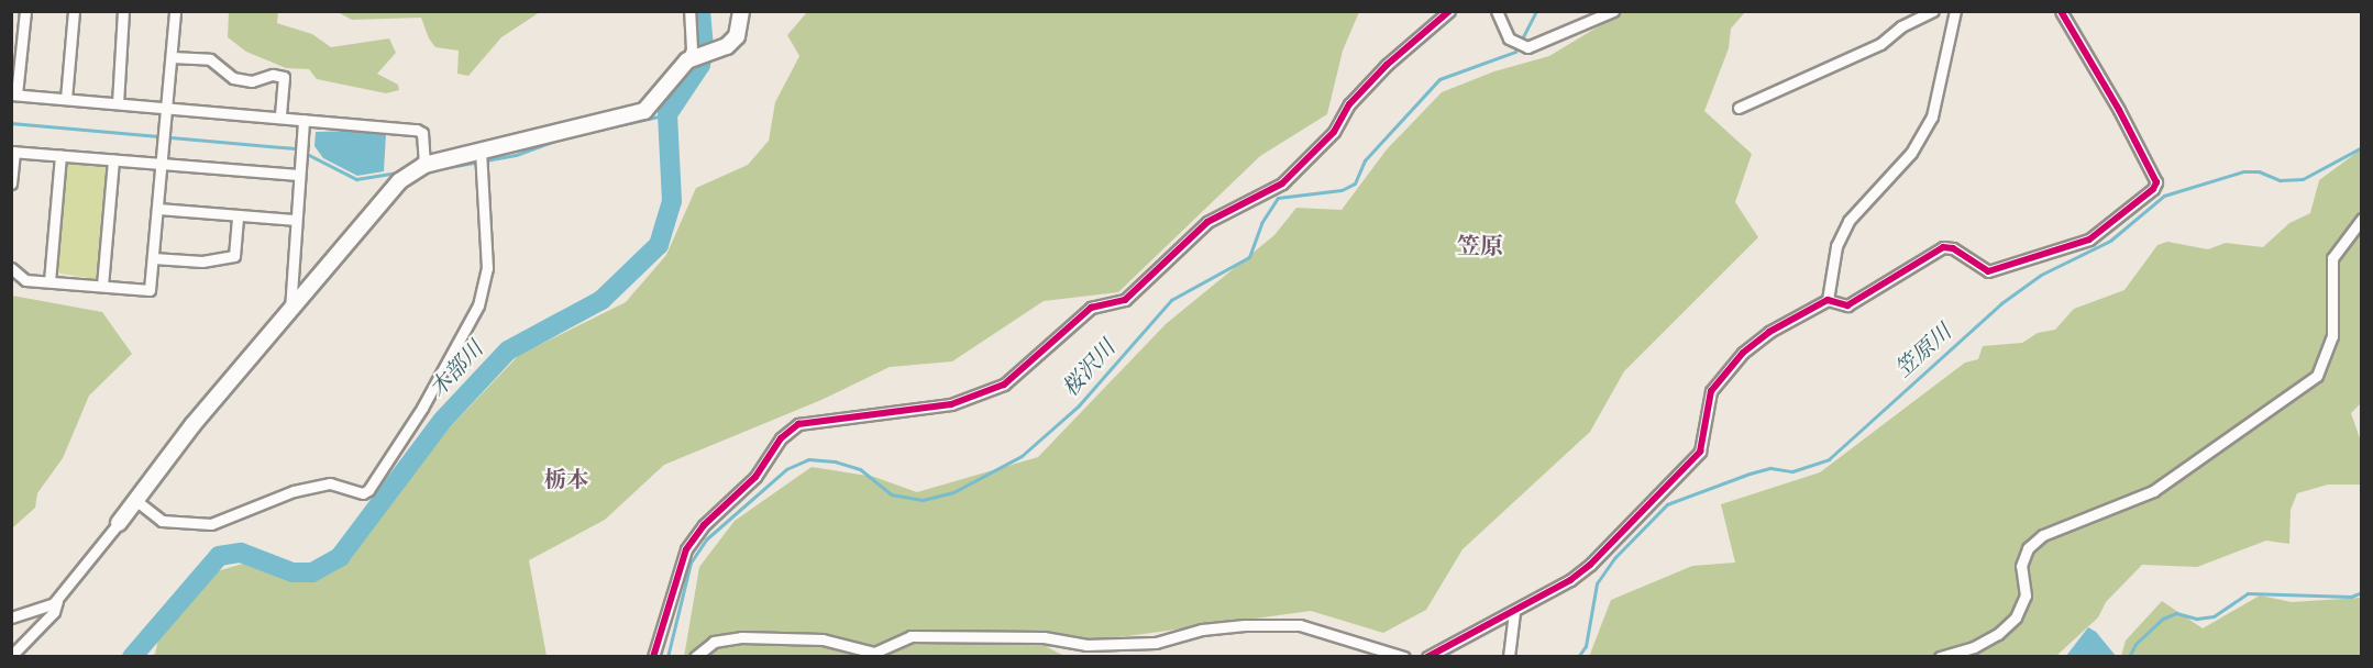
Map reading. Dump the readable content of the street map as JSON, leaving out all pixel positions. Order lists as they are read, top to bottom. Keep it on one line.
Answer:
{"districts":["笠原","栃本"],"water":["笠原川","桜沢川","木部川"]}
